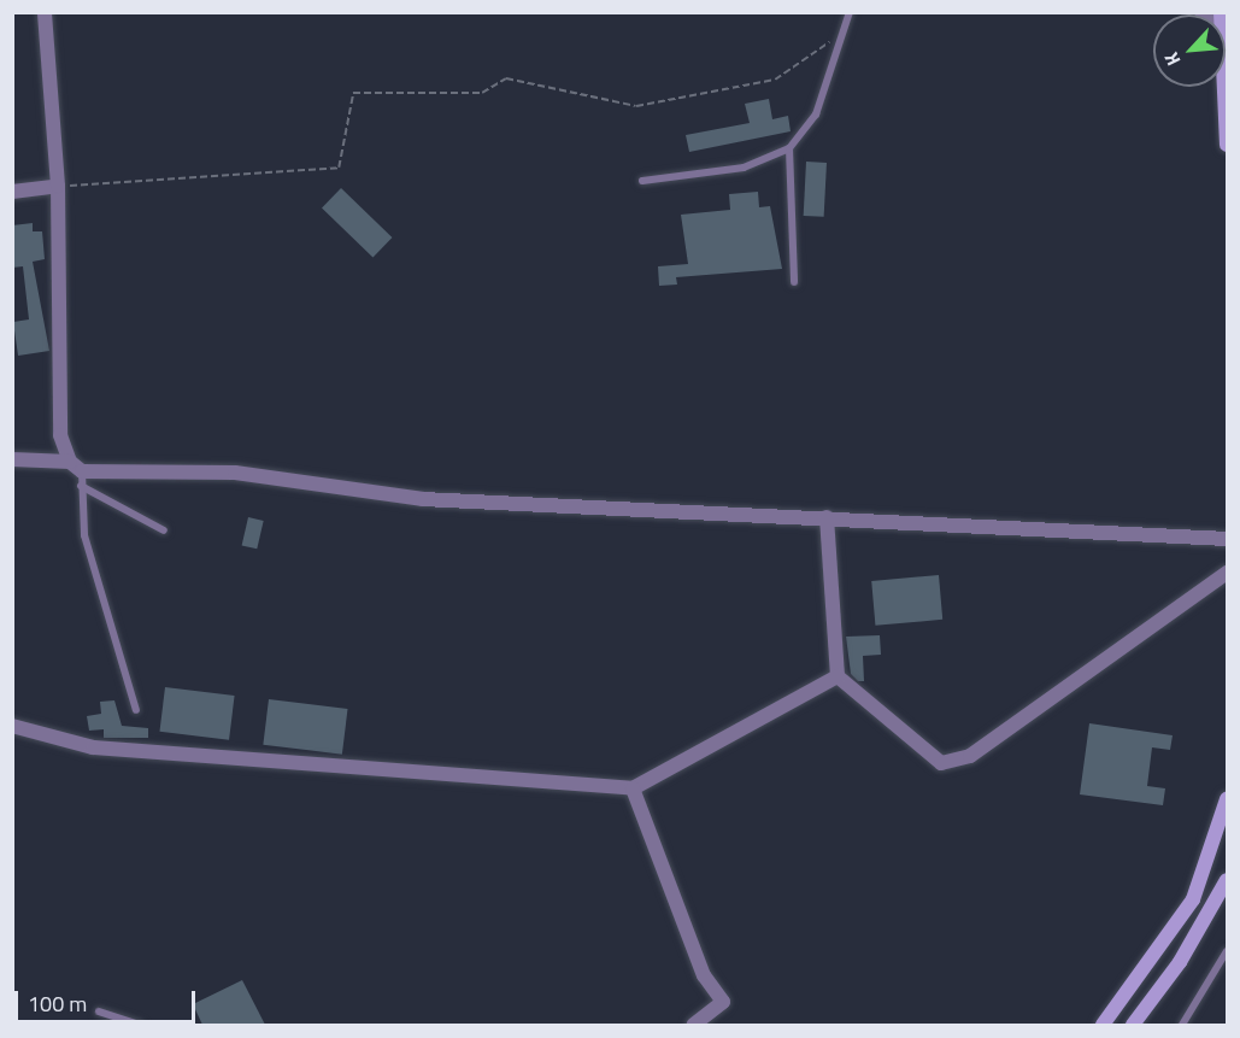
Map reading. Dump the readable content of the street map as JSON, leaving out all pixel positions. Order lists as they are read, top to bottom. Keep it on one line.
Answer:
{"scale_bar":"100 m","north":"bottom left"}
